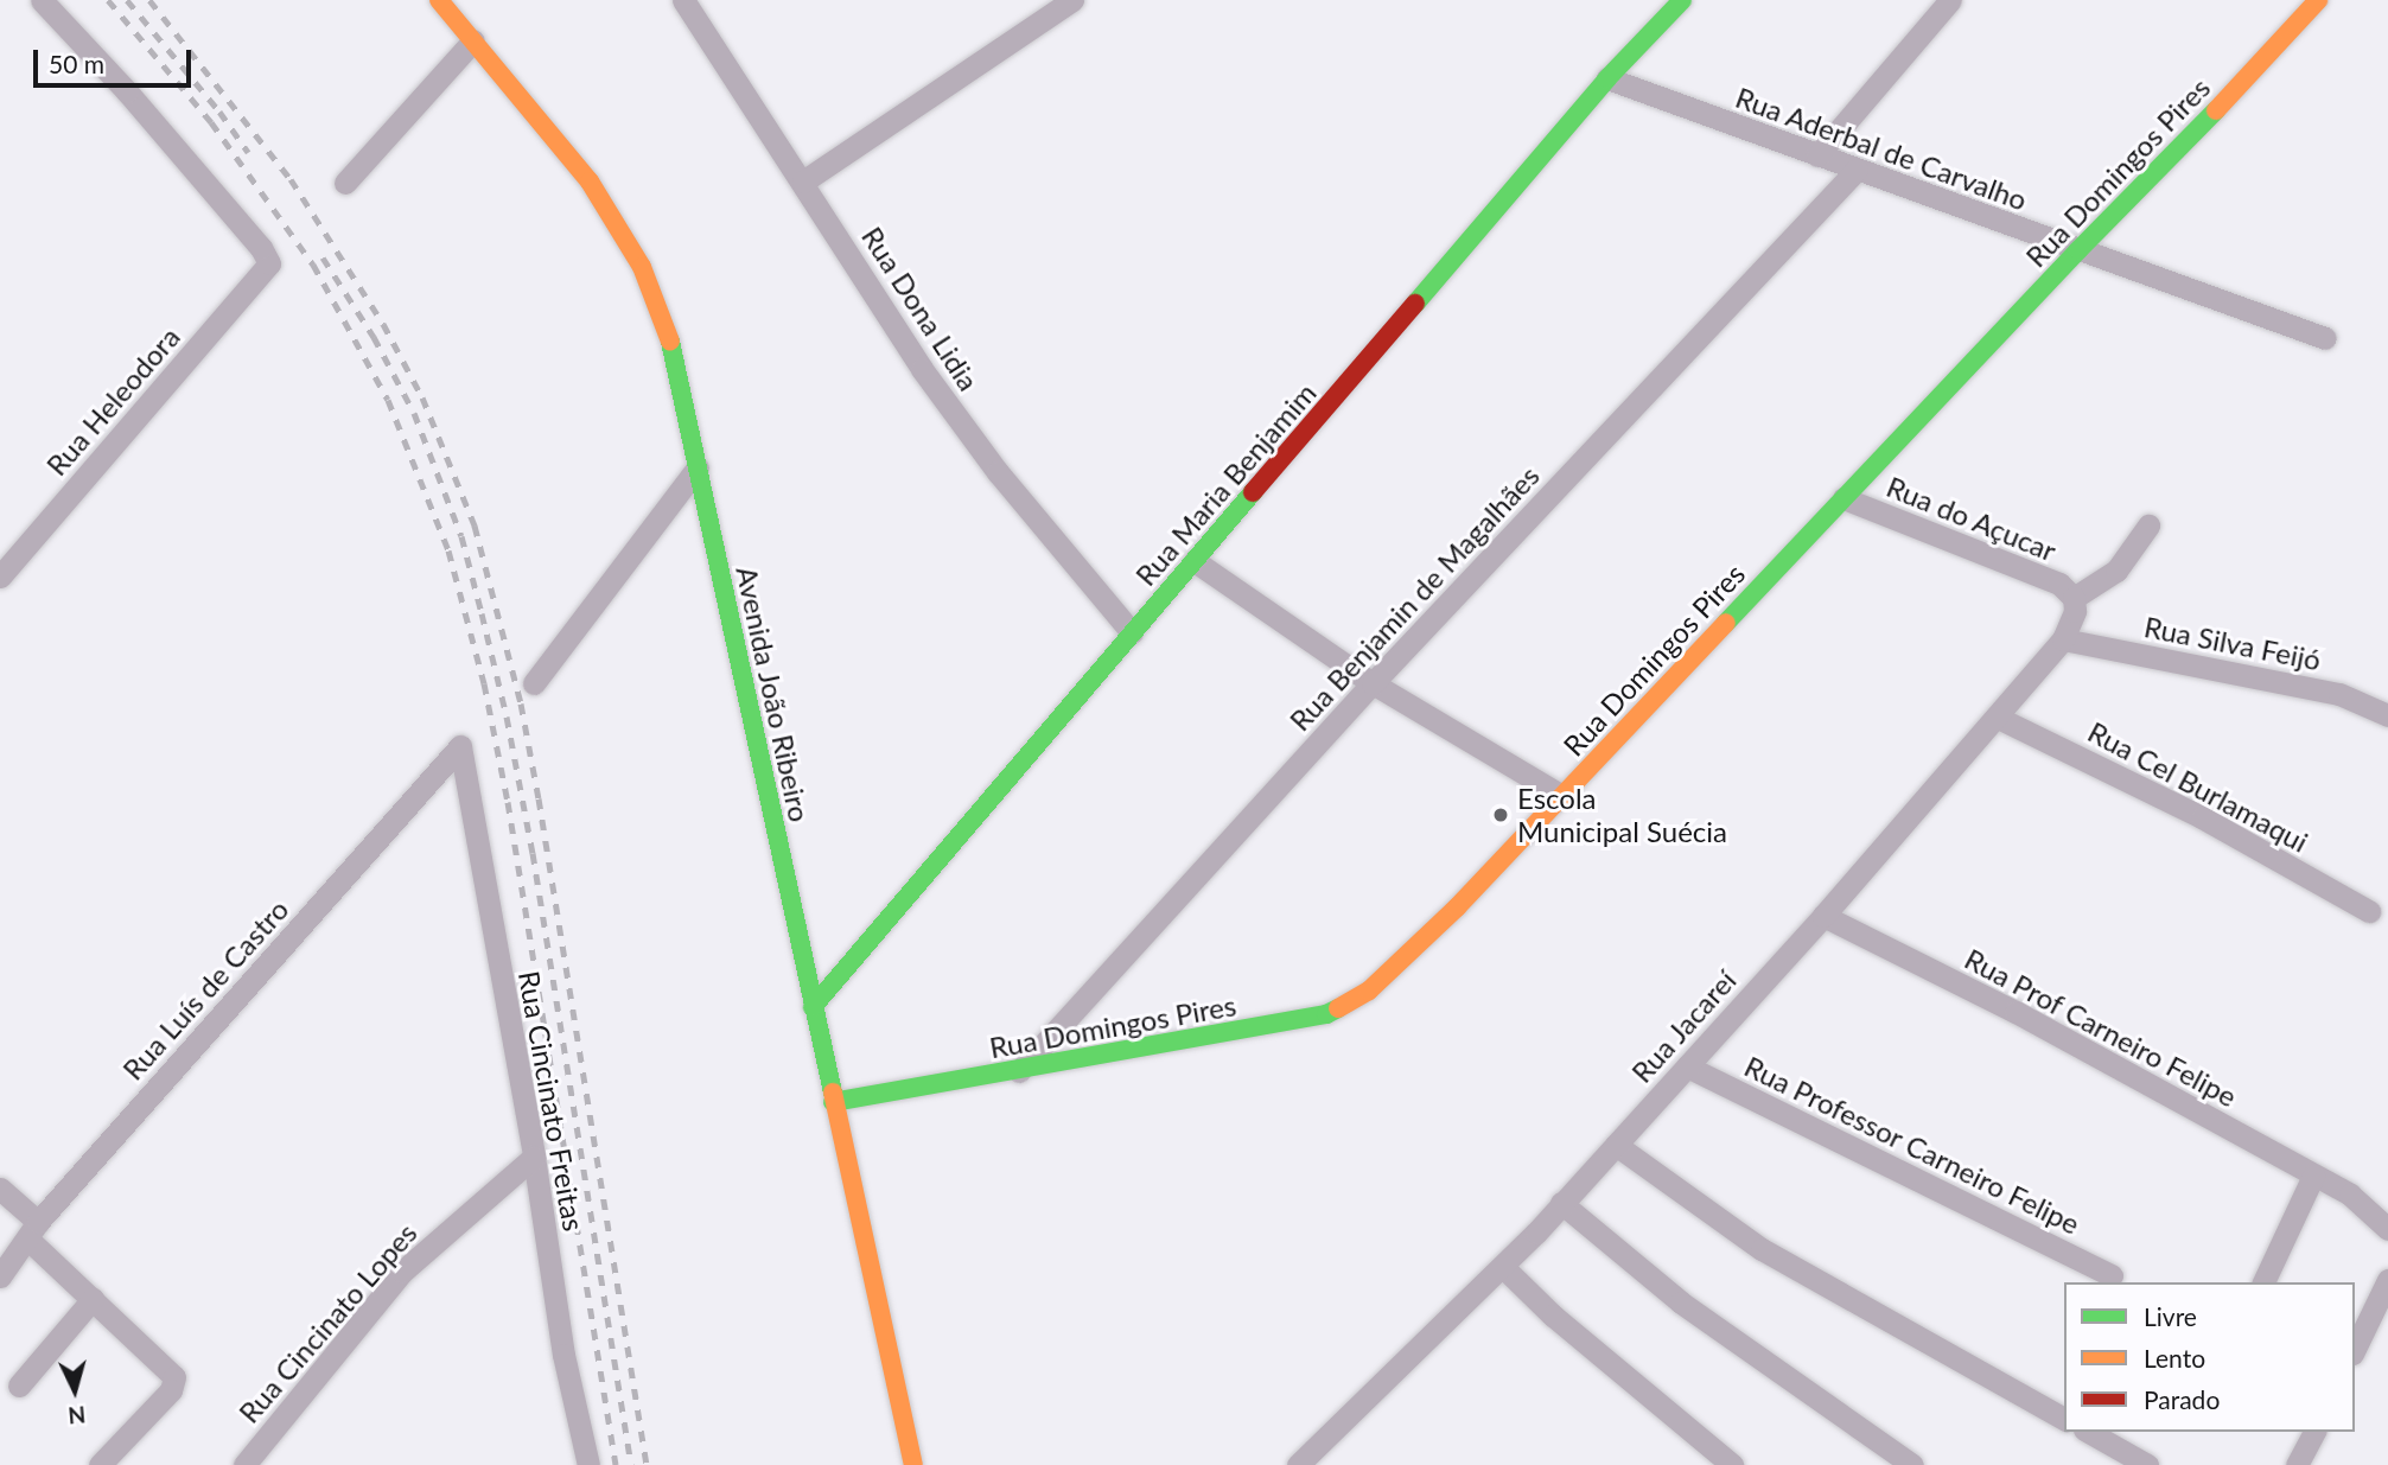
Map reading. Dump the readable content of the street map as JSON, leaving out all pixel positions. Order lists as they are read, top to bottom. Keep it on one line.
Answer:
{"streets":{"street":["Rua Aderbal de Carvalho","Rua Domingos Pires","Rua Dona Lidia","Rua Heleodora","Rua Maria Benjamim","Rua do Açucar","Rua Benjamin de Magalhães","Rua Silva Feijó","Avenida João Ribeiro","Rua Cel Burlamaqui","Rua Luís de Castro","Rua Jacareí","Rua Prof Carneiro Felipe","Rua Cincinato Freitas","Rua Professor Carneiro Felipe","Rua Cincinato Lopes"]},"crossings":[["Rua Aderbal de Carvalho","Rua Domingos Pires"],["Rua Aderbal de Carvalho","Rua Maria Benjamim"],["Rua Aderbal de Carvalho","Rua Benjamin de Magalhães"],["Rua Domingos Pires","Rua do Açucar"],["Rua Domingos Pires","Rua Benjamin de Magalhães"],["Rua Domingos Pires","Avenida João Ribeiro"],["Rua Dona Lidia","Rua Maria Benjamim"],["Rua Maria Benjamim","Avenida João Ribeiro"],["Rua do Açucar","Rua Jacareí"],["Rua Silva Feijó","Rua Jacareí"],["Rua Cel Burlamaqui","Rua Jacareí"],["Rua Luís de Castro","Rua Cincinato Freitas"],["Rua Jacareí","Rua Prof Carneiro Felipe"],["Rua Jacareí","Rua Professor Carneiro Felipe"],["Rua Cincinato Freitas","Rua Cincinato Lopes"]],"places":["Escola Municipal Suécia"],"legend":["Livre","Lento","Parado"],"scale_bar":"50 m","north":"bottom"}
